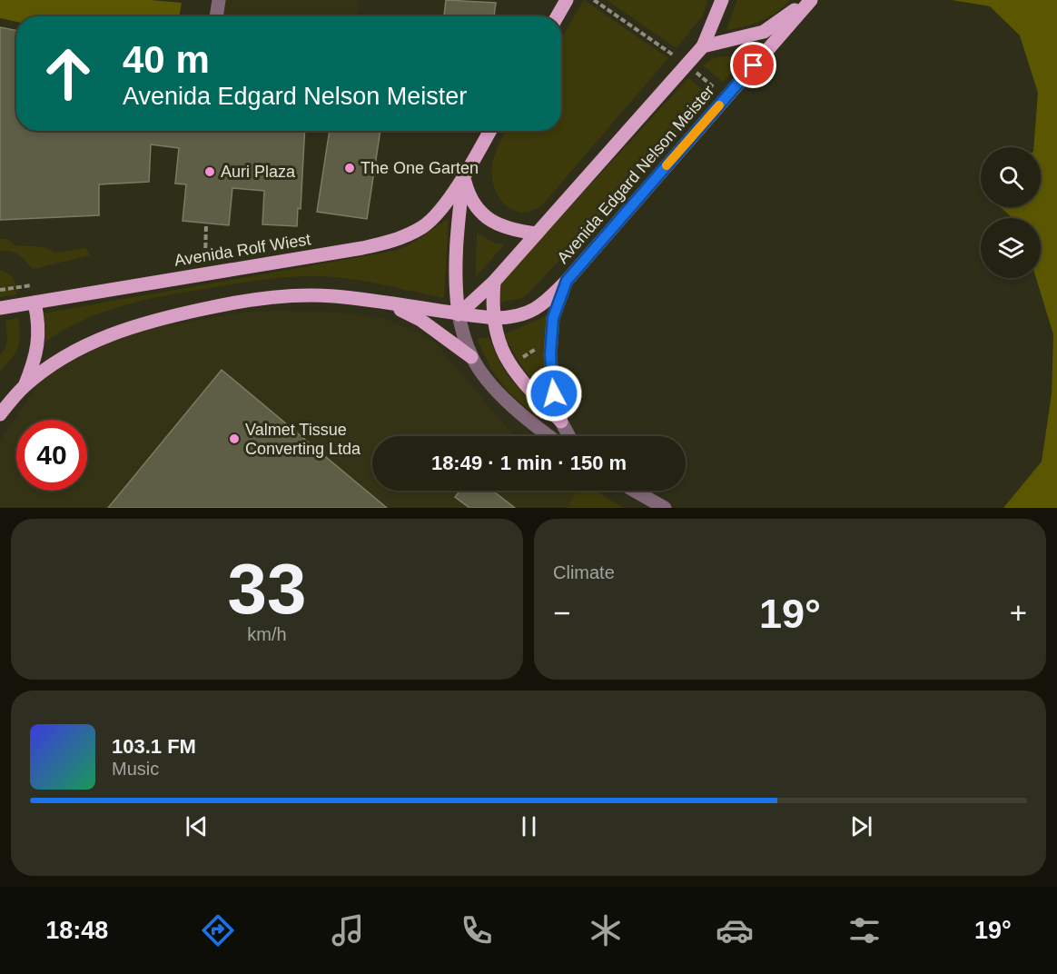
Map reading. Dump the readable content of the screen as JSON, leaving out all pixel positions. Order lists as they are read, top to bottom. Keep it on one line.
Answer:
{"streets":{"main road":["Avenida Edgard Nelson Meister","Avenida Rolf Wiest"]},"places":["The One Garten","Auri Plaza","Valmet Tissue Converting Ltda"],"page":{"turn":["40 m","Avenida Edgard Nelson Meister"],"limit":"40","trip":"18:49 · 1 min · 150 m","tile":[["33","km/h"],"Climate"],"heat":["−","19°","+"],"song":["103.1 FM","Music"],"tabs":["18:48","19°"]}}
